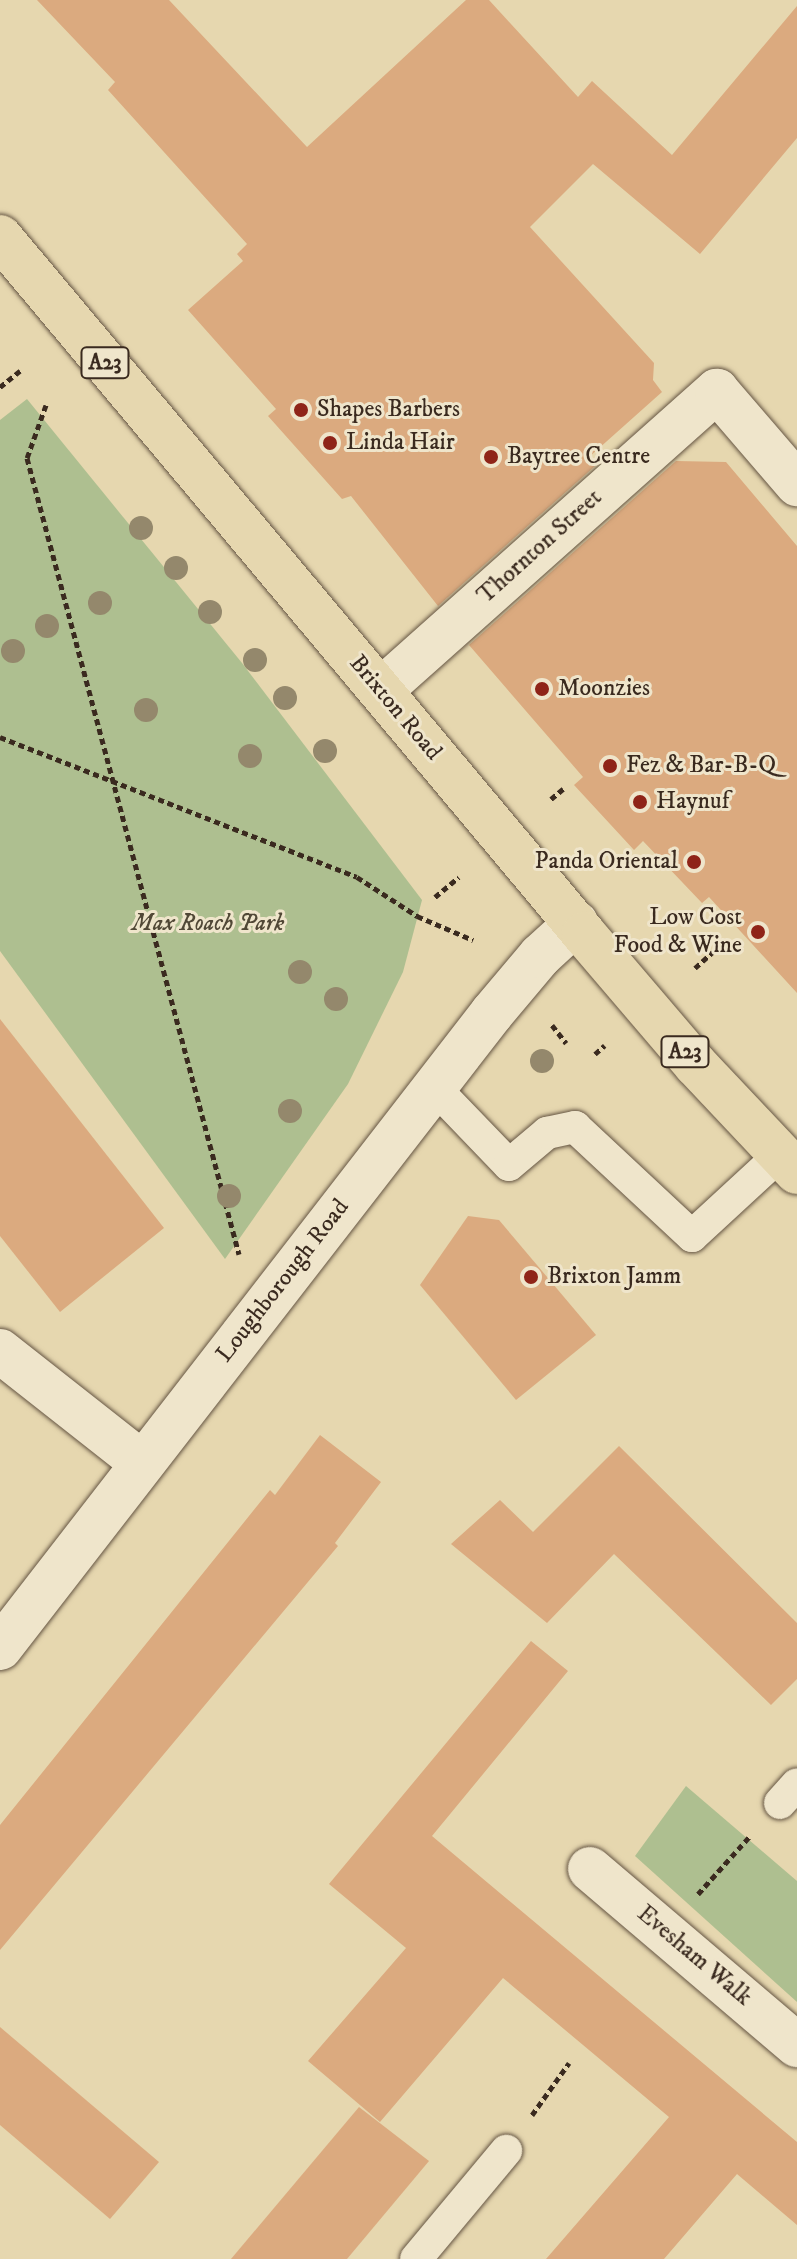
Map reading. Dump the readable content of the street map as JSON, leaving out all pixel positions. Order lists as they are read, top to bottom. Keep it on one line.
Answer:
{"streets":{"highway":["A23","Brixton Road"],"street":["Thornton Street","Loughborough Road","Evesham Walk"]},"crossings":[["Thornton Street","Brixton Road"],["Brixton Road","Loughborough Road"]],"parks":["Max Roach Park"],"places":["Shapes Barbers","Linda Hair","Baytree Centre","Moonzies","Fez & Bar-B-Q","Haynuf","Panda Oriental","Low Cost Food & Wine","Brixton Jamm"]}
